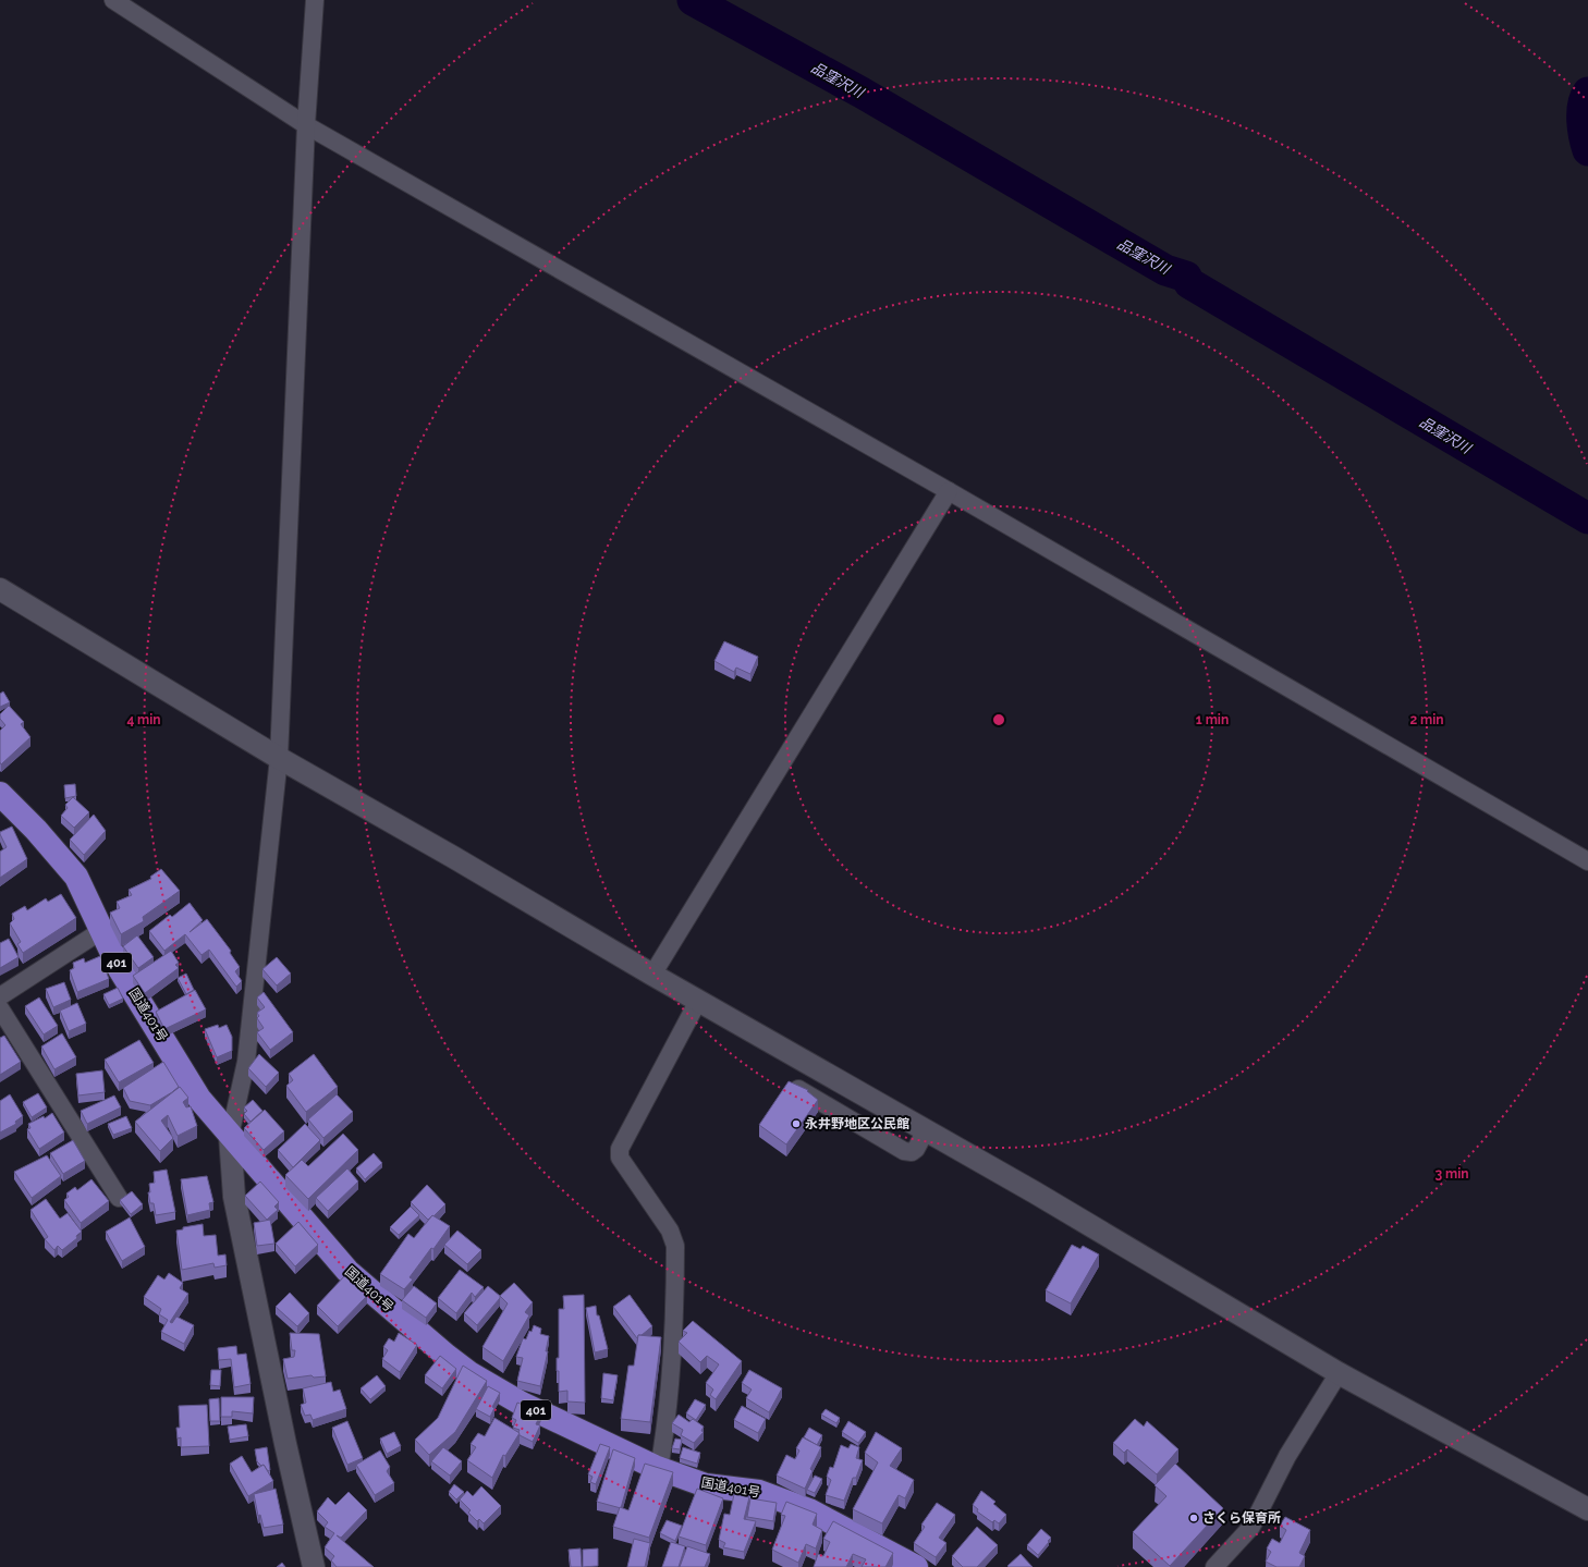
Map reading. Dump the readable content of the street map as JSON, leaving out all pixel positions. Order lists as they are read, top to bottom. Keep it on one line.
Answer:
{"streets":{"highway":["401","国道401号"]},"water":["品窪沢川"],"places":["永井野地区公民館","さくら保育所"],"rings":["1 min","2 min","4 min","3 min"]}
